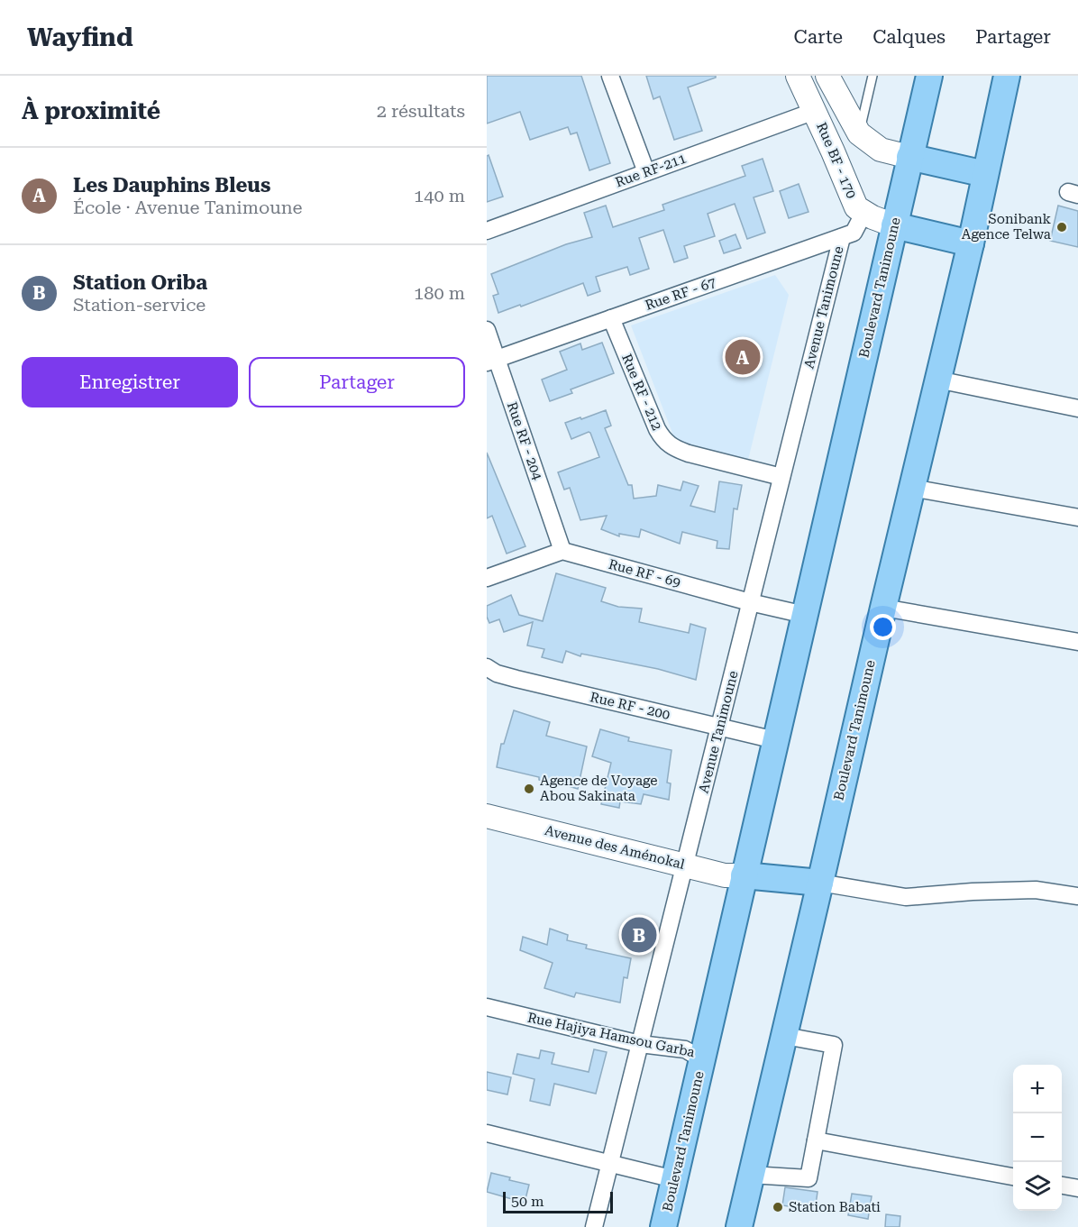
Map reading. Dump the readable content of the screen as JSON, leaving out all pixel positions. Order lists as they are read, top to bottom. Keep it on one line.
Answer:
{"streets":{"main road":["Rue BF - 170","Boulevard Tanimoune","Avenue des Aménokal"],"street":["Rue RF-211","Rue RF - 67","Avenue Tanimoune","Rue RF - 212","Rue RF - 204","Rue RF - 69","Rue RF - 200","Rue Hajiya Hamsou Garba"]},"crossings":[["Rue BF - 170","Rue RF-211"],["Rue BF - 170","Boulevard Tanimoune"],["Rue BF - 170","Rue RF - 67"],["Boulevard Tanimoune","Rue RF - 69"],["Boulevard Tanimoune","Rue RF - 200"],["Boulevard Tanimoune","Avenue des Aménokal"],["Boulevard Tanimoune","Rue Hajiya Hamsou Garba"],["Rue RF - 67","Avenue Tanimoune"],["Rue RF - 67","Rue RF - 212"],["Rue RF - 67","Rue RF - 204"],["Avenue Tanimoune","Rue RF - 212"],["Avenue Tanimoune","Rue RF - 69"],["Avenue Tanimoune","Rue RF - 200"],["Avenue Tanimoune","Avenue des Aménokal"],["Avenue Tanimoune","Rue Hajiya Hamsou Garba"],["Rue RF - 204","Rue RF - 69"]],"places":["Sonibank Agence Telwa","Agence de Voyage Abou Sakinata","Station Babati"],"scale_bar":"50 m","page":{"header":"Wayfind","nav":["Carte","Calques","Partager"],"heading":["À proximité","2 résultats"],"list":[{"mark":"A","name":"Les Dauphins Bleus","note":"École · Avenue Tanimoune","value":"140 m"},{"mark":"B","name":"Station Oriba","note":"Station-service","value":"180 m"}],"pins":["A","B"],"buttons":["Enregistrer","Partager"],"map_buttons":["+","−"],"scale":"50 m"}}
